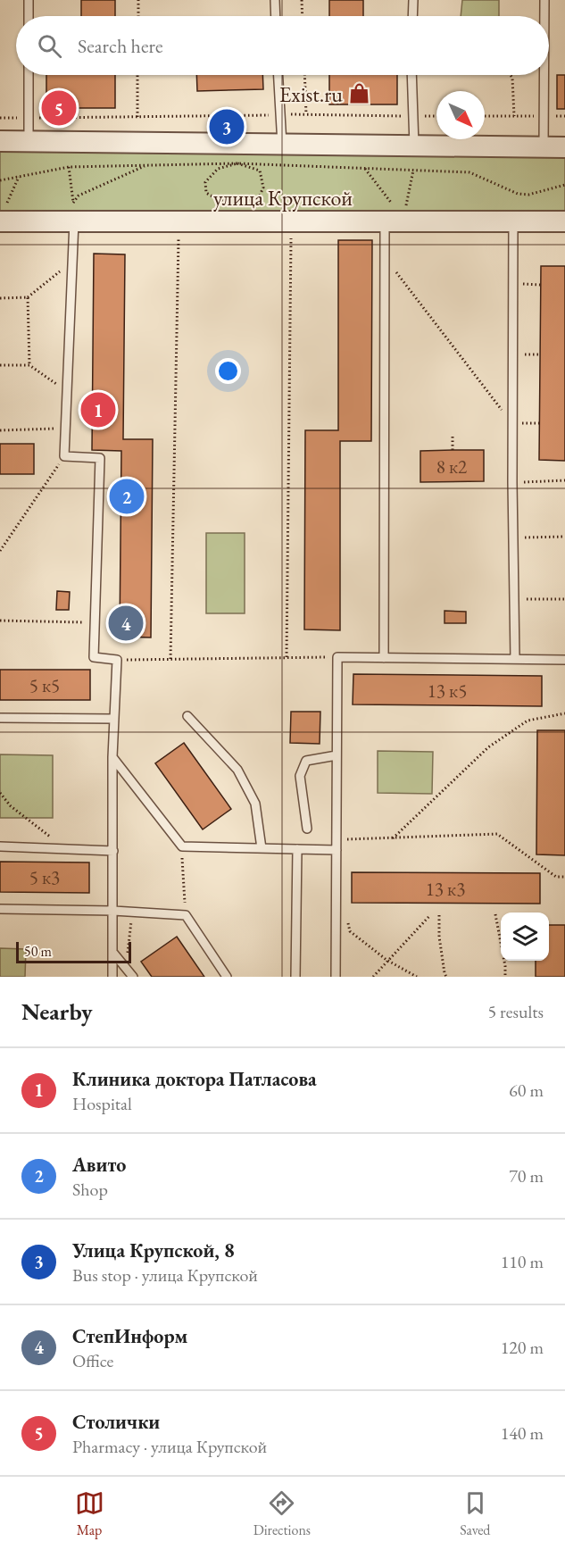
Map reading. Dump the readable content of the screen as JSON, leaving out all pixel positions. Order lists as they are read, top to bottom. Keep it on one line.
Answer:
{"streets":{"street":["улица Крупской"]},"places":{"shop":["Exist.ru"]},"house_numbers":["8 к2","5 к5","13 к5","5 к3","13 к3"],"scale_bar":"50 m","north":"bottom right","page":{"search":"Search here","pins":["5","3","1","2","4"],"scale":"50 m","heading":["Nearby","5 results"],"list":[{"mark":"1","name":"Клиника доктора Патласова","note":"Hospital","value":"60 m"},{"mark":"2","name":"Авито","note":"Shop","value":"70 m"},{"mark":"3","name":"Улица Крупской, 8","note":"Bus stop · улица Крупской","value":"110 m"},{"mark":"4","name":"СтепИнформ","note":"Office","value":"120 m"},{"mark":"5","name":"Столички","note":"Pharmacy · улица Крупской","value":"140 m"}],"nav":["Map","Directions","Saved"]}}
